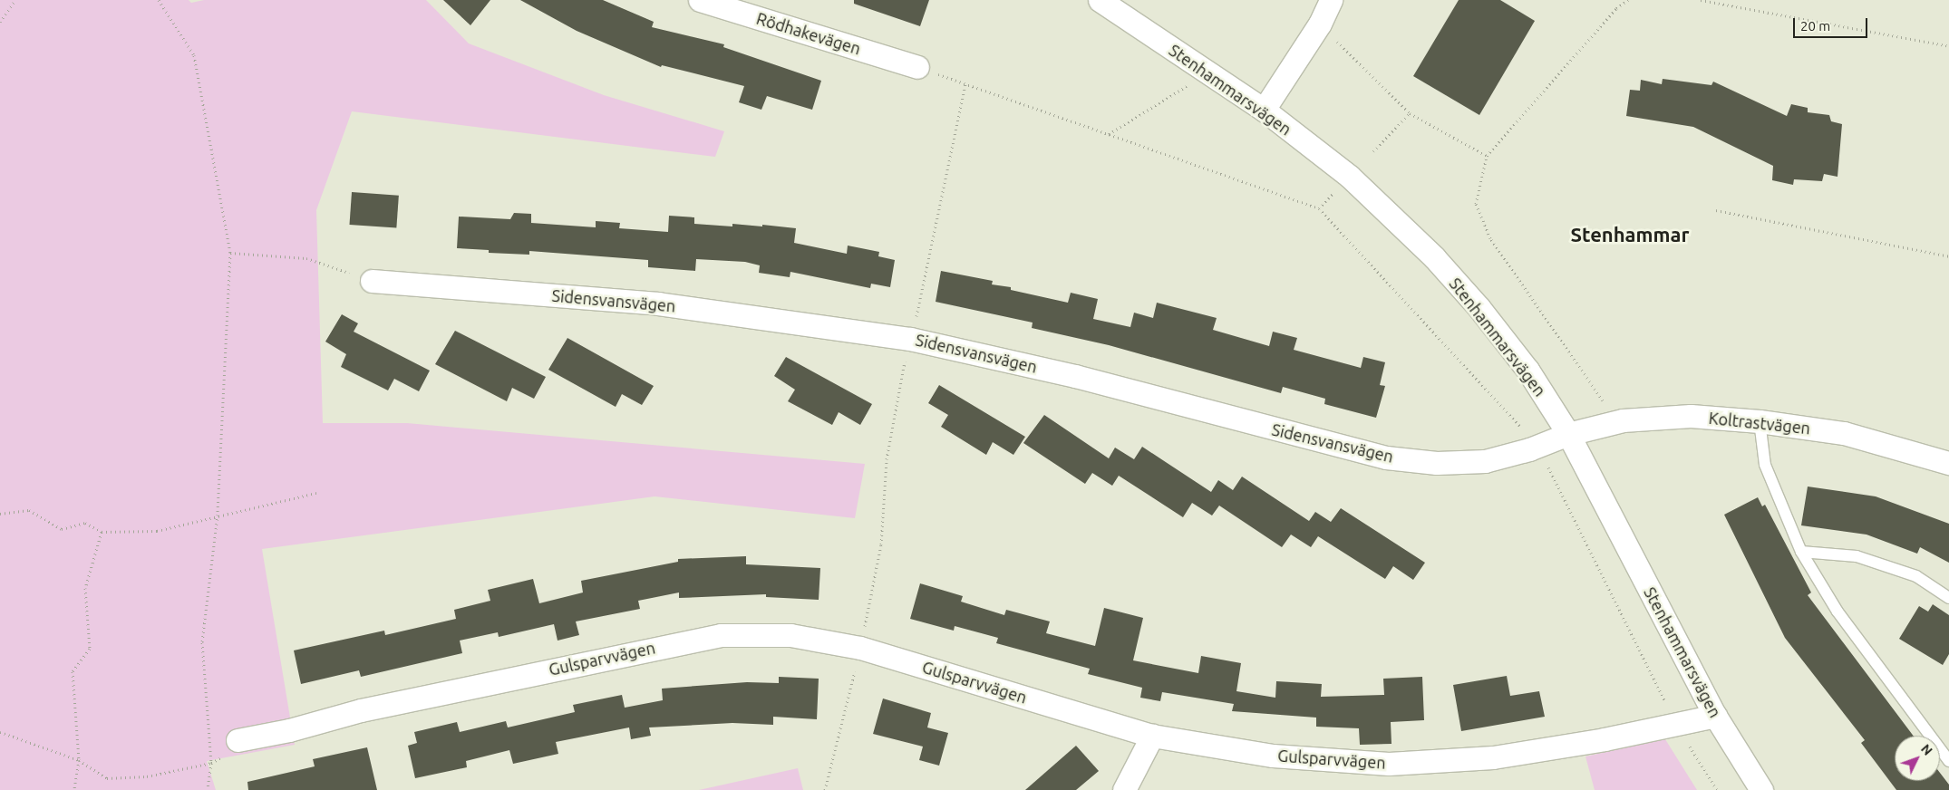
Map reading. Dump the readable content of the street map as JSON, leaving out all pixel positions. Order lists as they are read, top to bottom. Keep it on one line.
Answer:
{"streets":{"street":["Rödhakevägen","Stenhammarsvägen","Sidensvansvägen","Koltrastvägen","Gulsparvvägen"]},"crossings":[["Stenhammarsvägen","Sidensvansvägen"],["Stenhammarsvägen","Koltrastvägen"],["Stenhammarsvägen","Gulsparvvägen"],["Sidensvansvägen","Koltrastvägen"]],"districts":["Stenhammar"],"scale_bar":"20 m","north":"top right"}
